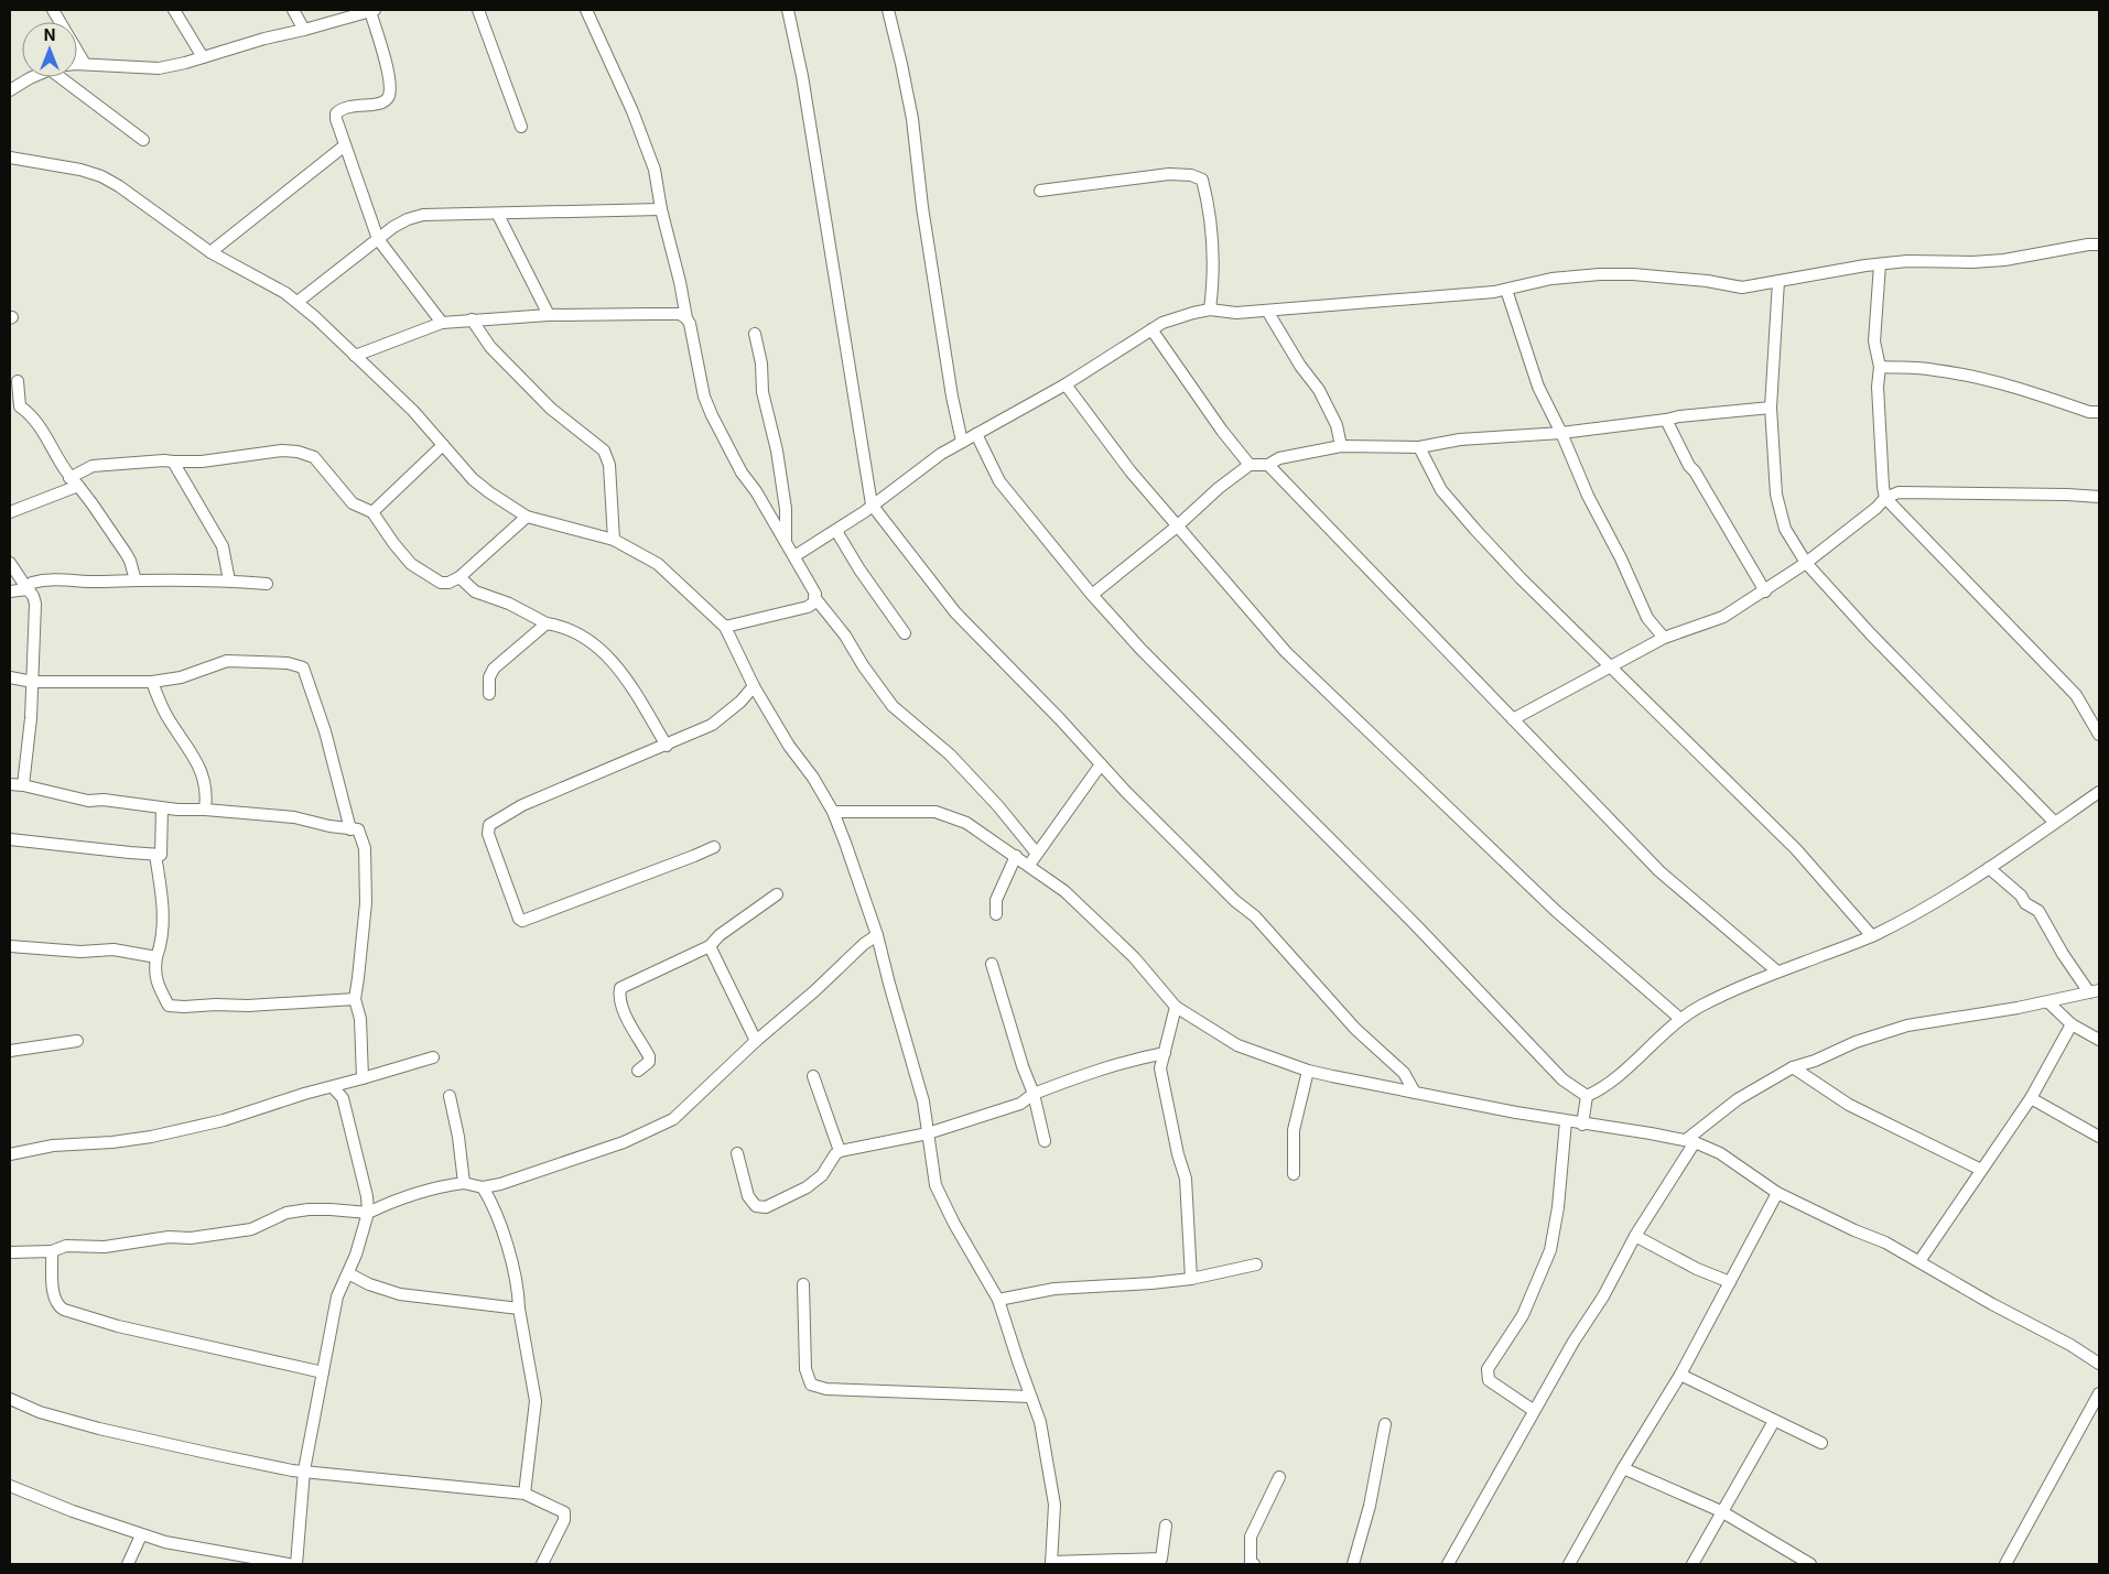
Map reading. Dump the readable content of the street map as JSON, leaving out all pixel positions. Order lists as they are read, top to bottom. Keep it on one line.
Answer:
{"north":"top"}
